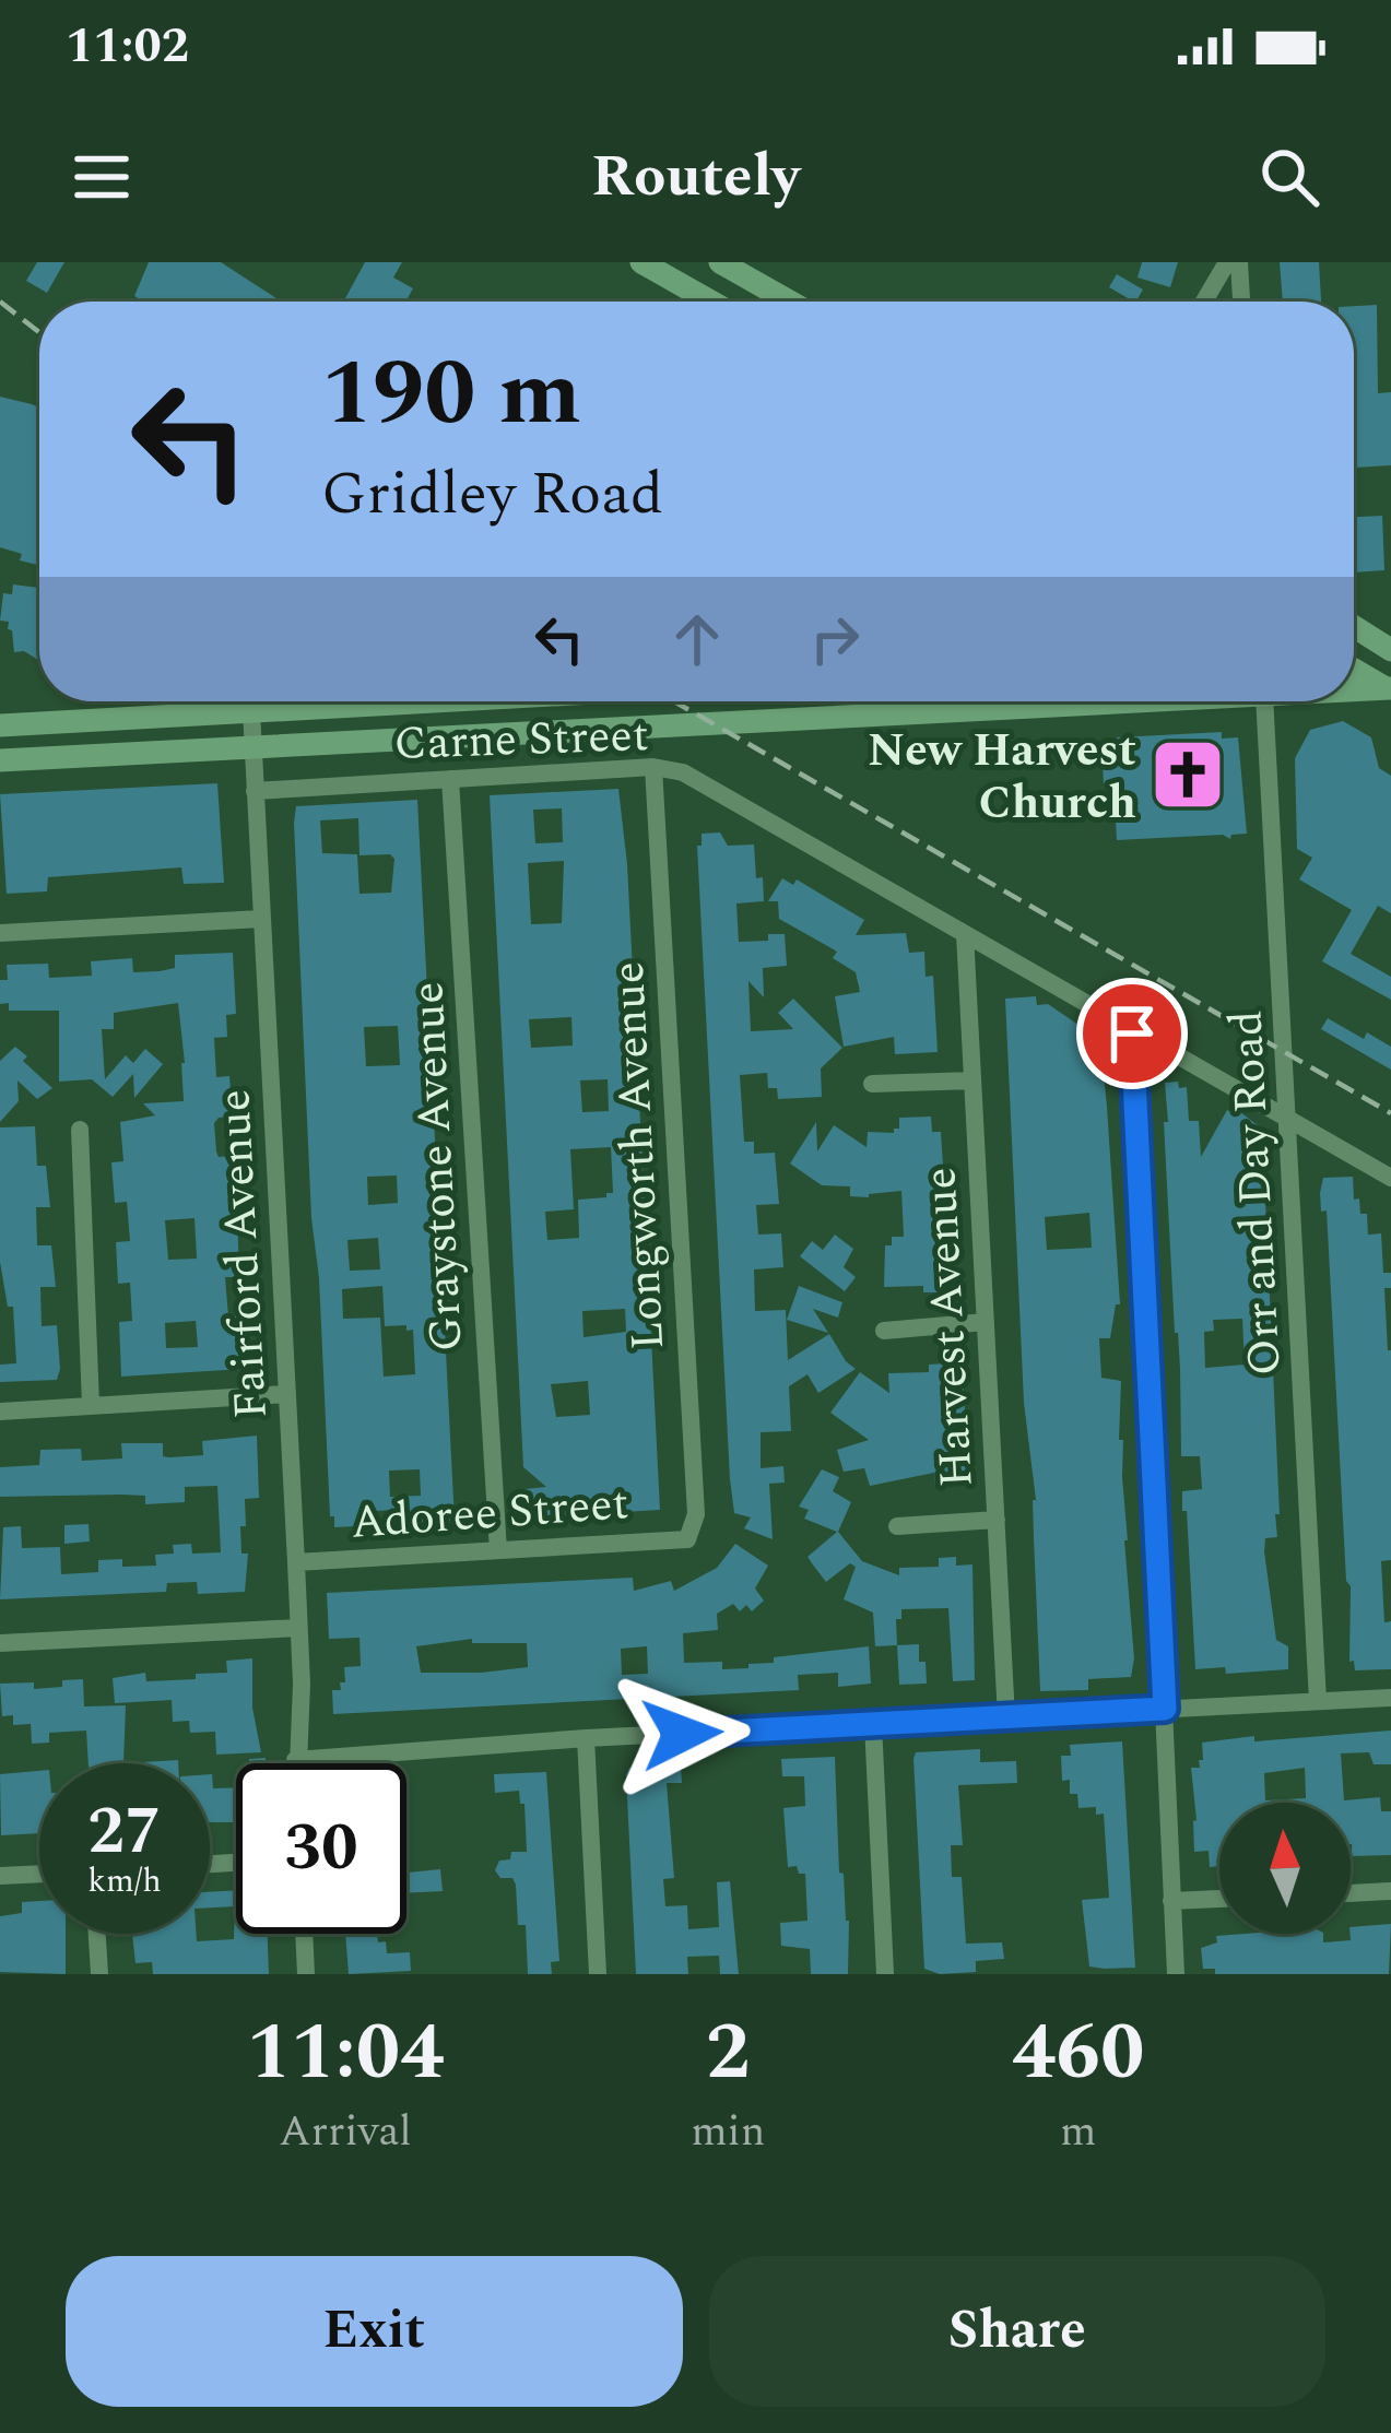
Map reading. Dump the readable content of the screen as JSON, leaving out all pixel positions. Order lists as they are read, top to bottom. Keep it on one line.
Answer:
{"streets":{"street":["Carne Street","Longworth Avenue","Graystone Avenue","Orr and Day Road","Fairford Avenue","Harvest Avenue","Adoree Street"]},"crossings":[["Carne Street","Longworth Avenue"],["Carne Street","Graystone Avenue"],["Carne Street","Orr and Day Road"],["Carne Street","Fairford Avenue"],["Carne Street","Harvest Avenue"],["Longworth Avenue","Adoree Street"],["Graystone Avenue","Adoree Street"],["Fairford Avenue","Adoree Street"]],"places":{"church":["New Harvest Church"]},"north":"top","page":{"status":"11:02","header":"Routely","turn":["190 m","Gridley Road"],"speed":"27 km/h","limit":"30","eta":["11:04","Arrival","2","min","460","m"],"buttons":["Exit","Share"]}}
